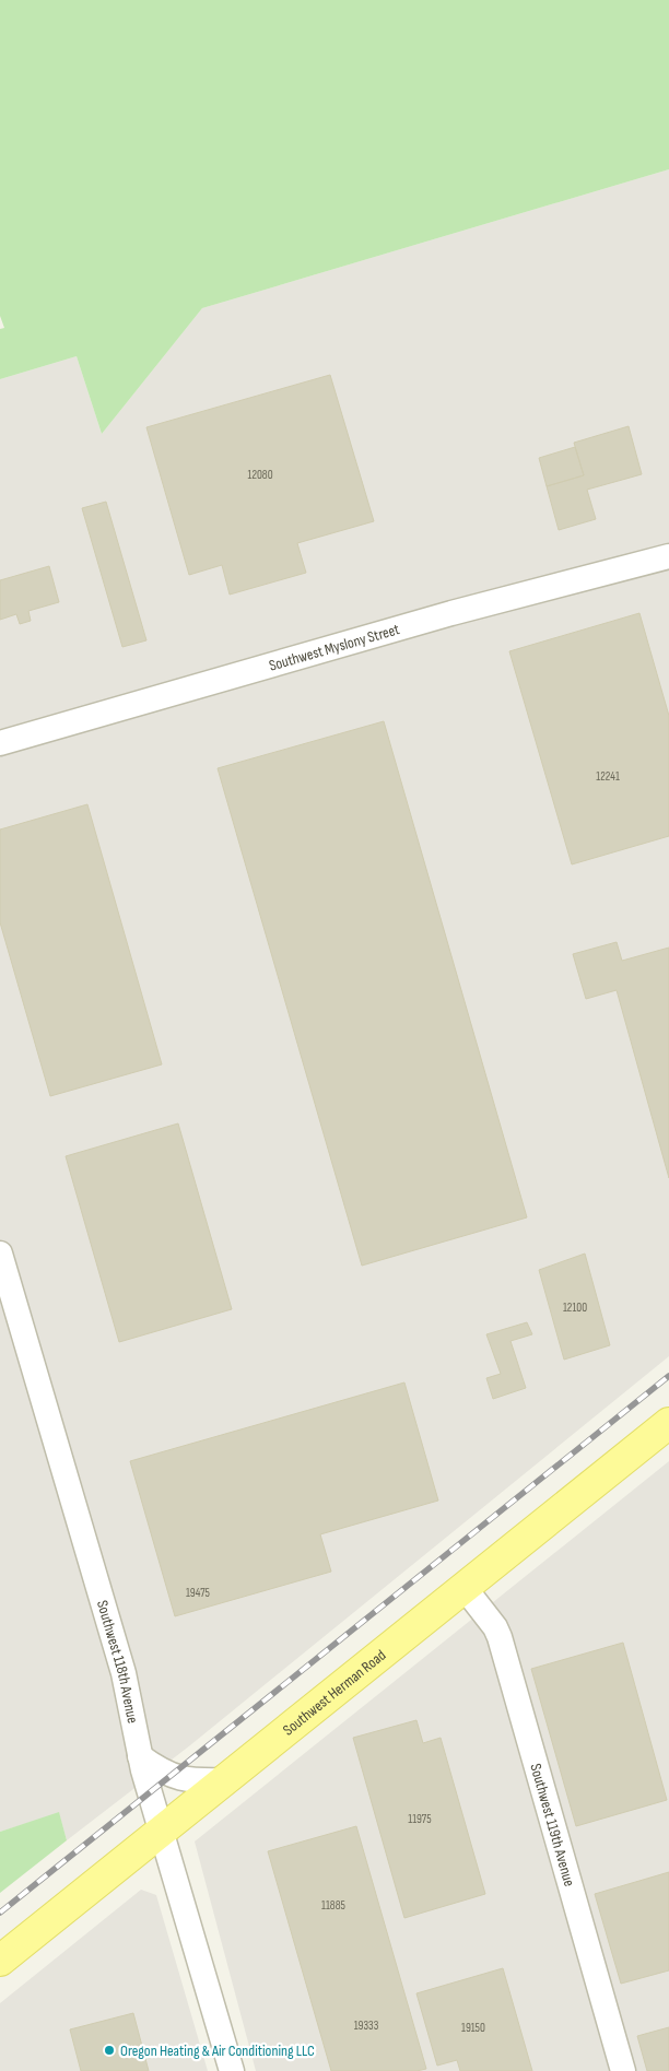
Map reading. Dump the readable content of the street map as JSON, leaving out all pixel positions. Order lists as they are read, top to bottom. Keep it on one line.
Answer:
{"streets":{"main road":["Southwest Herman Road"],"street":["Southwest Myslony Street","Southwest 118th Avenue","Southwest 119th Avenue"]},"crossings":[["Southwest 118th Avenue","Southwest Herman Road"],["Southwest Herman Road","Southwest 119th Avenue"]],"places":["Oregon Heating & Air Conditioning LLC"],"house_numbers":["12080","12241","12100","19475","11975","11885","19333","19150"]}
